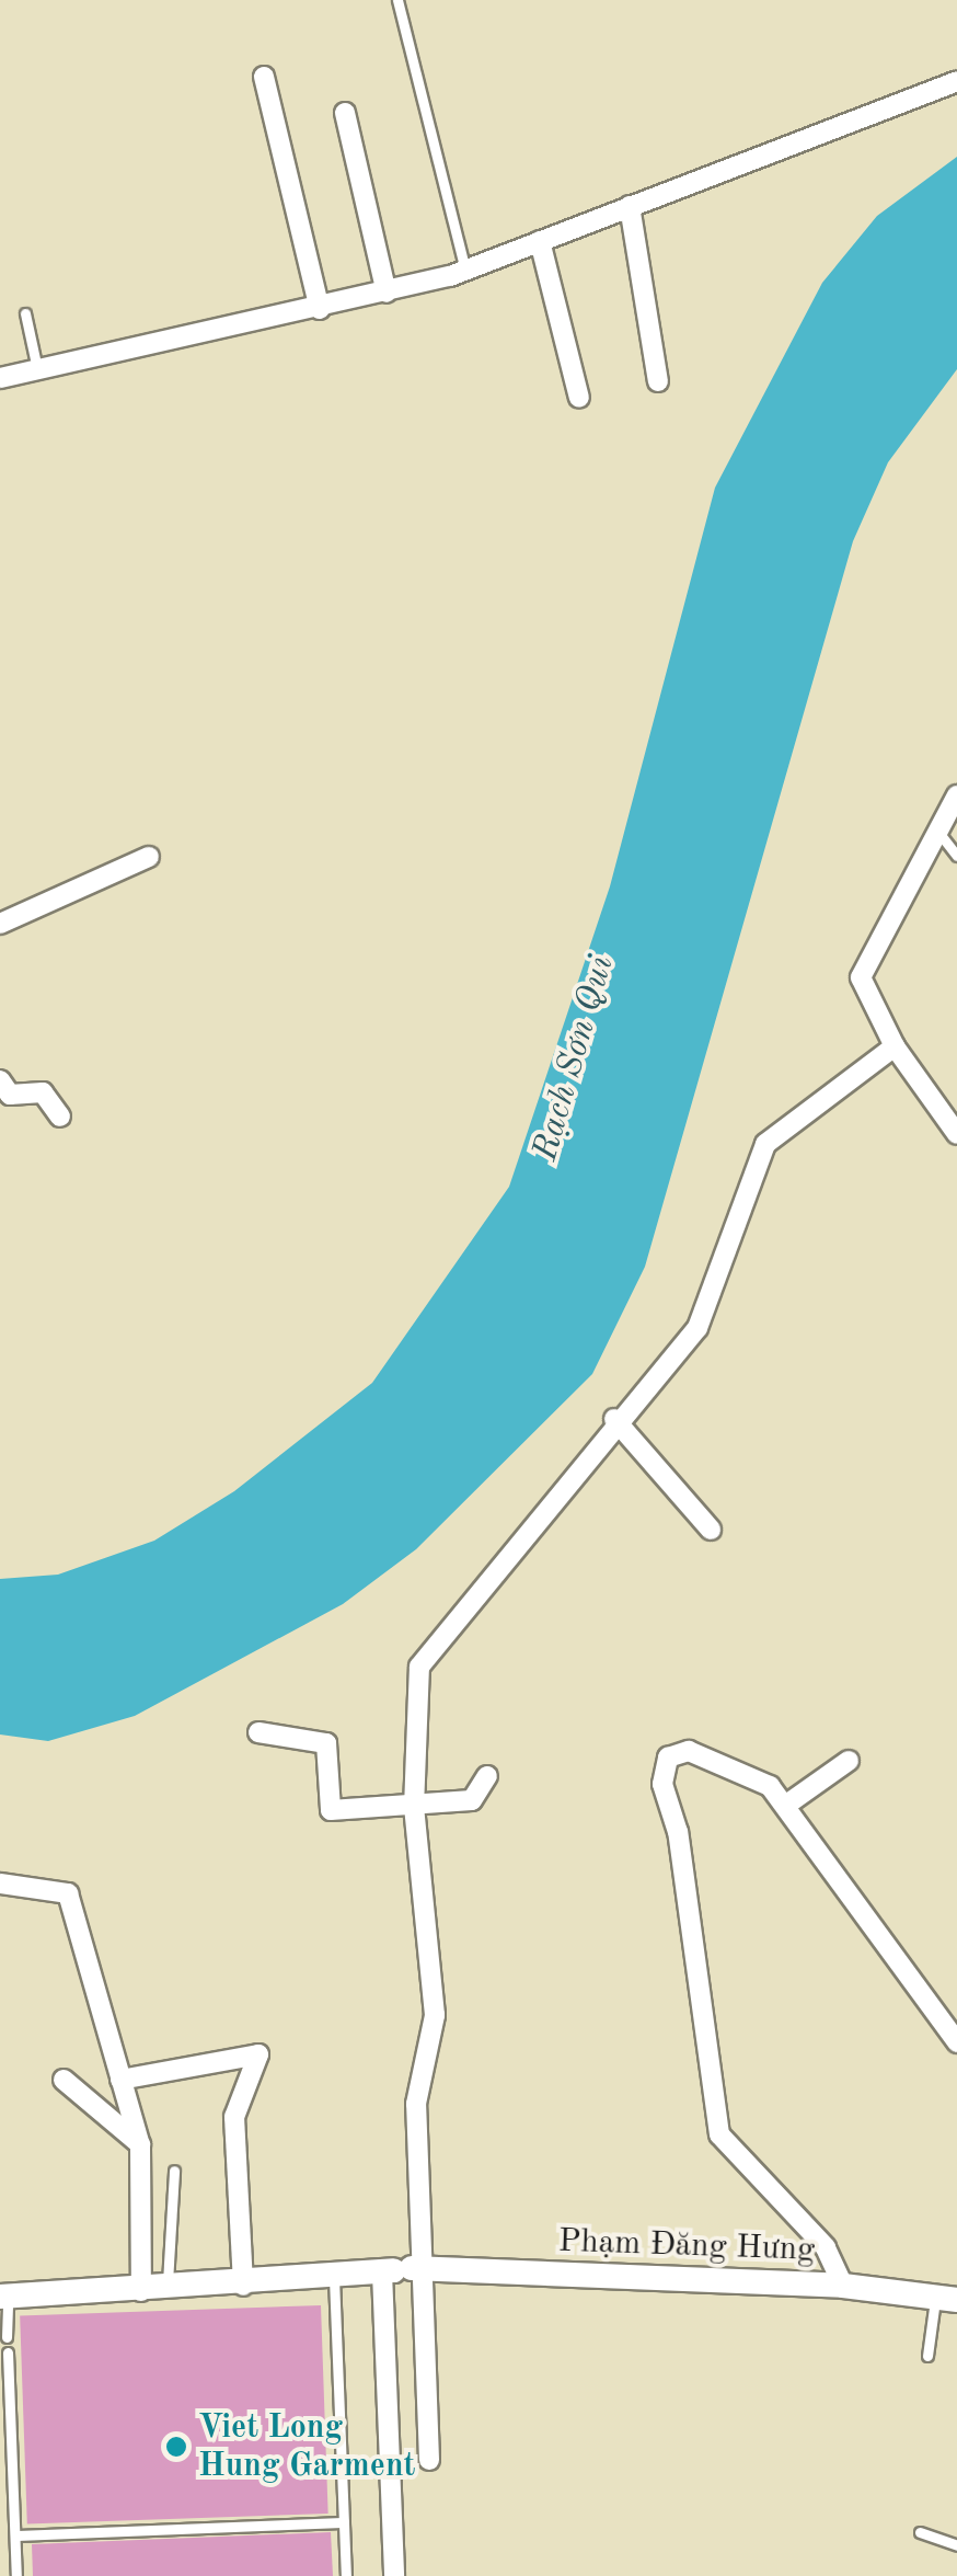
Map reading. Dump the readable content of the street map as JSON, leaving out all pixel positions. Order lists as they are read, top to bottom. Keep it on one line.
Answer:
{"streets":{"street":["Phạm Đăng Hưng"]},"water":["Rạch Sơn Qui"],"places":["Viet Long Hung Garment"]}
